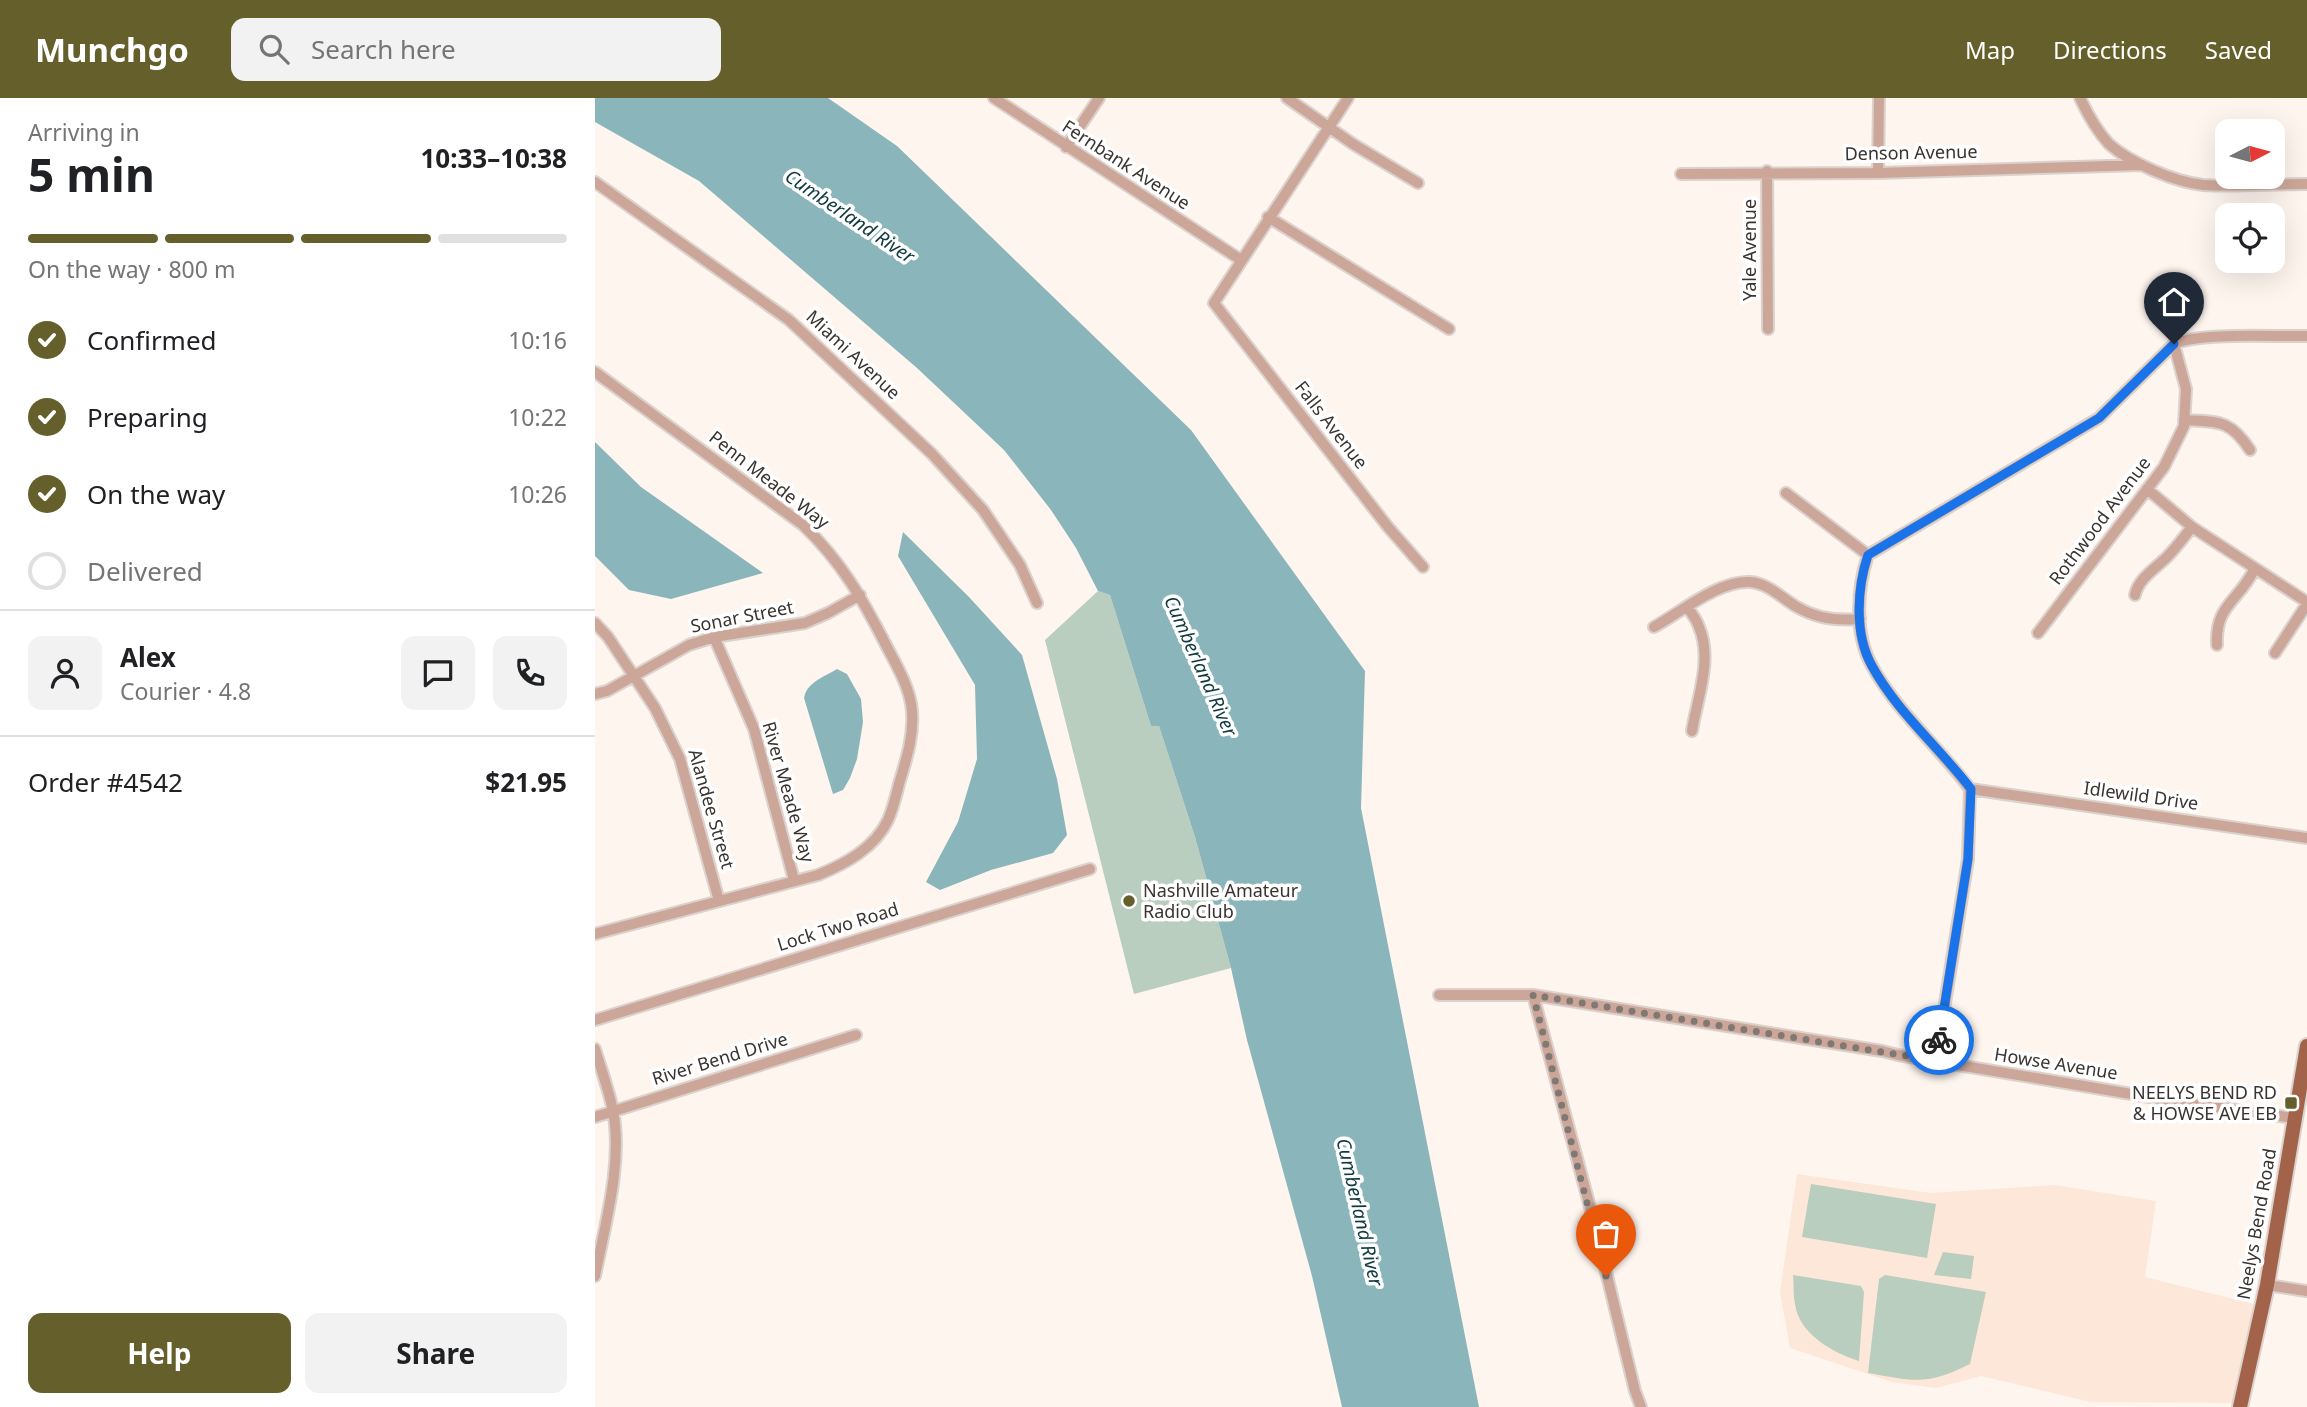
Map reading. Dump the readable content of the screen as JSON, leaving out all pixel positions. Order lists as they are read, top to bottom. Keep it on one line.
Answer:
{"streets":{"main road":["Neelys Bend Road"],"street":["Denson Avenue","Fernbank Avenue","Yale Avenue","Miami Avenue","Falls Avenue","Penn Meade Way","Rothwood Avenue","Sonar Street","River Meade Way","Idlewild Drive","Alandee Street","Lock Two Road","River Bend Drive","Howse Avenue"]},"crossings":[["Denson Avenue","Yale Avenue"],["Fernbank Avenue","Falls Avenue"],["Penn Meade Way","Sonar Street"],["Penn Meade Way","River Meade Way"],["Penn Meade Way","Alandee Street"],["Sonar Street","River Meade Way"],["Sonar Street","Alandee Street"],["Howse Avenue","Neelys Bend Road"]],"water":["Cumberland River"],"places":{"other":["Nashville Amateur Radio Club"],"transit":["NEELYS BEND RD & HOWSE AVE EB"]},"north":"right","page":{"header":"Munchgo","search":"Search here","nav":["Map","Directions","Saved"],"heading":["5 min","Arriving in","10:33–10:38"],"panel":["Alex","Courier · 4.8","Order #4542","$21.95"],"bar":"On the way · 800 m","list":[["Confirmed","10:16"],["Preparing","10:22"],["On the way","10:26"],"Delivered"],"buttons":["Help","Share"]}}
